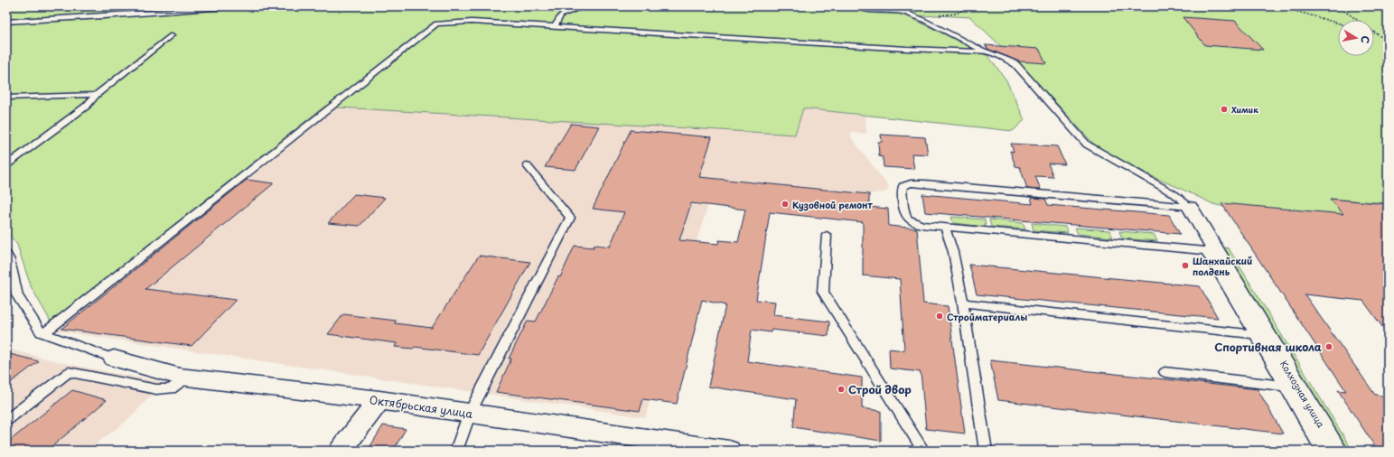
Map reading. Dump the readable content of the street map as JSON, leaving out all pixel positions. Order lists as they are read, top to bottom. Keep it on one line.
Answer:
{"streets":{"street":["Колхозная улица","Октябрьская улица"]},"places":["Химик","Кузовной ремонт","Шанхайский полдень","Стройматериалы","Спортивная школа","Строй двор"],"north":"right"}
